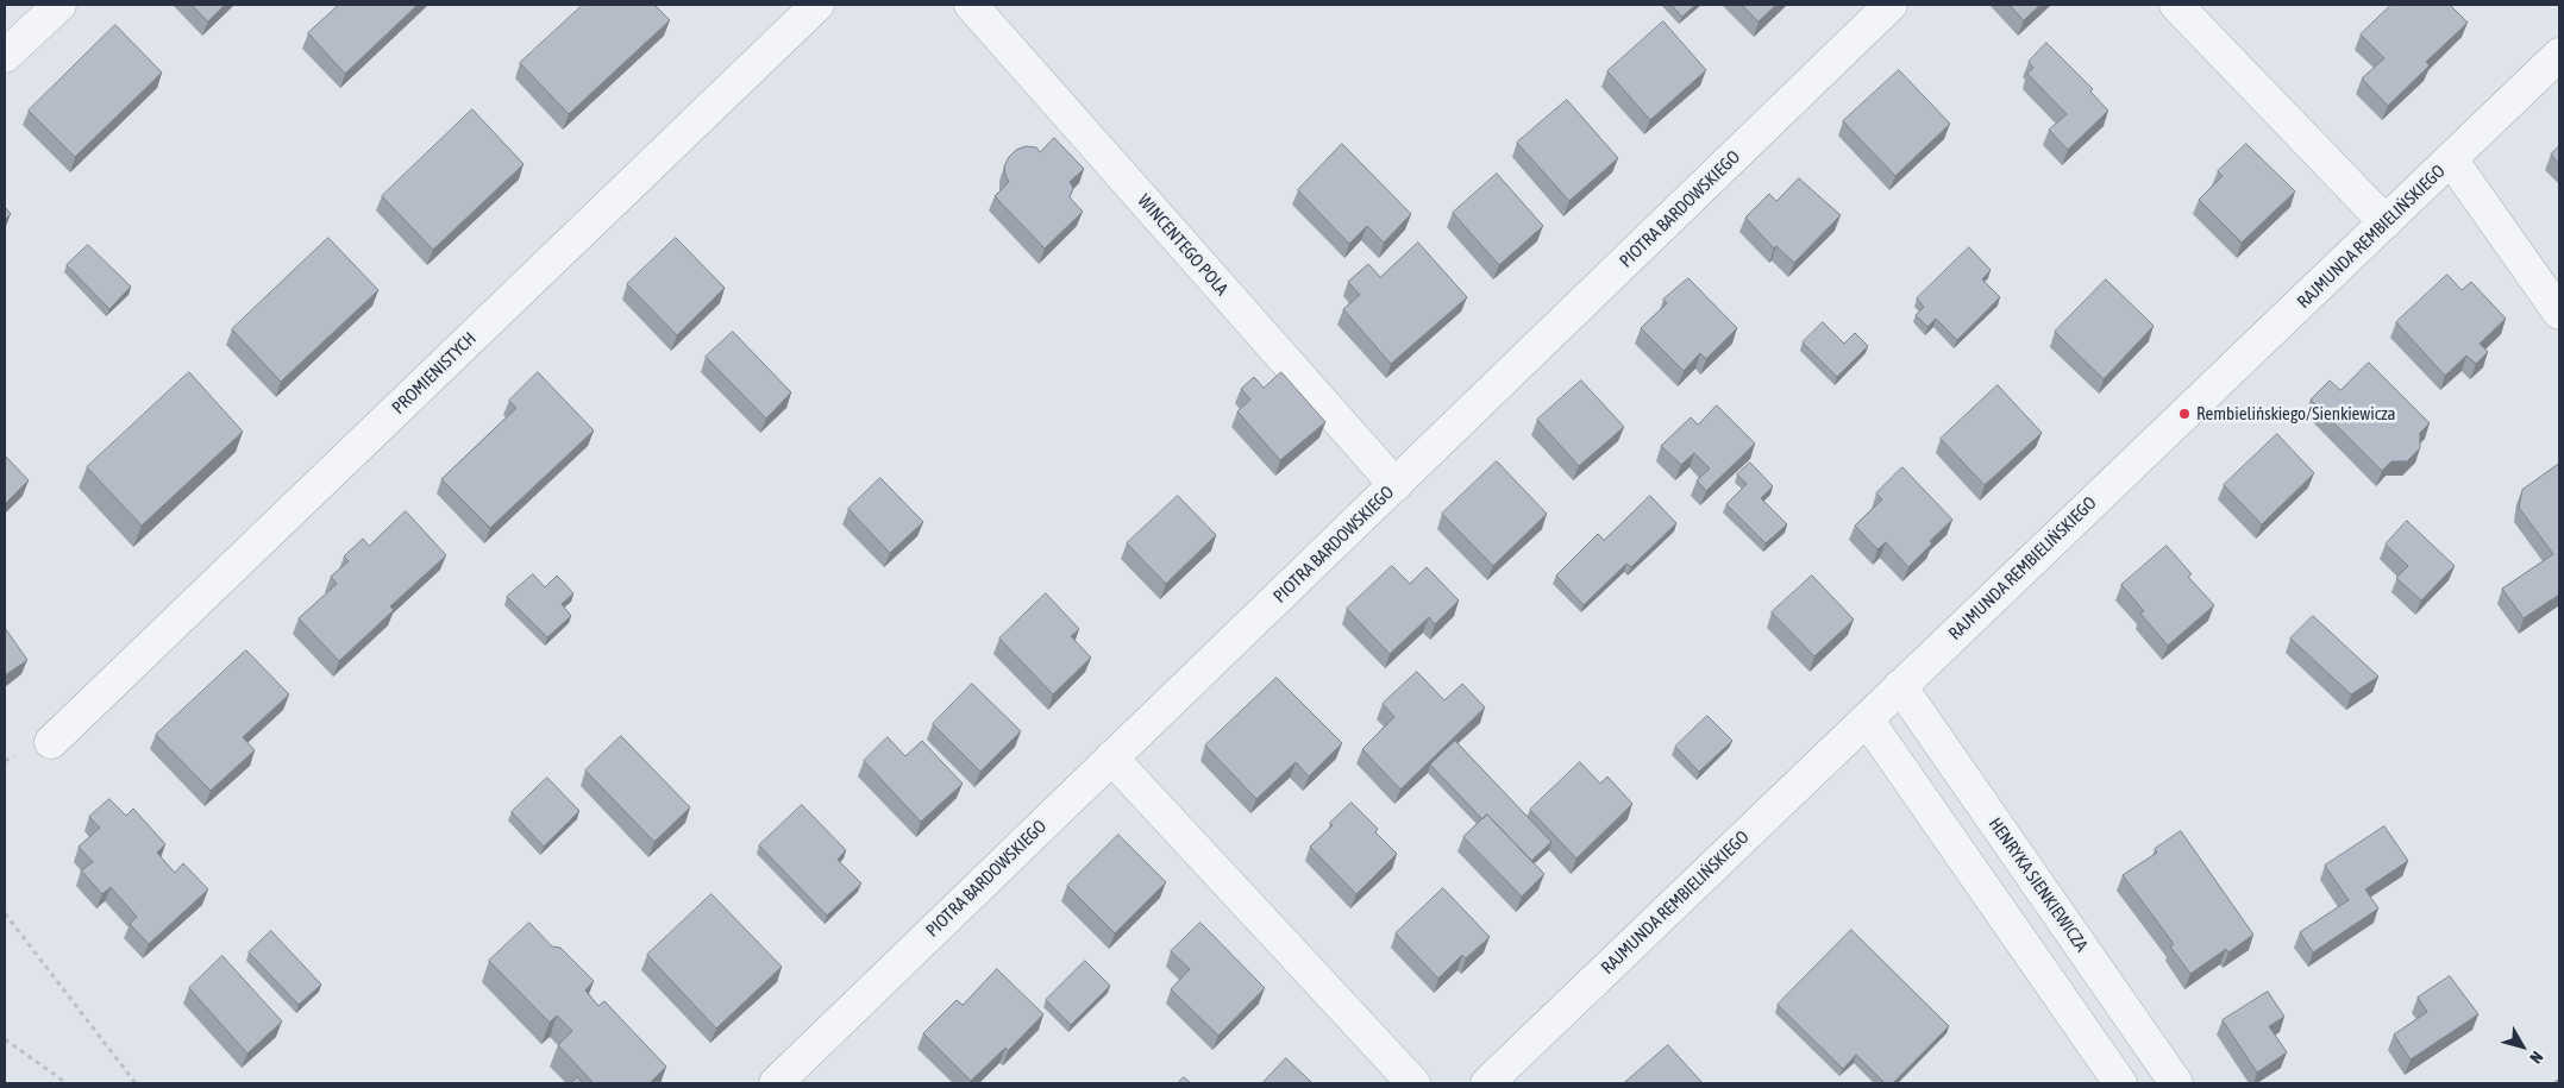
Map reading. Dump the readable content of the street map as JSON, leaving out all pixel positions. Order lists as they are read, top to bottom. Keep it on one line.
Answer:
{"streets":{"street":["PIOTRA BARDOWSKIEGO","RAJMUNDA REMBIELIŃSKIEGO","WINCENTEGO POLA","PROMIENISTYCH","HENRYKA SIENKIEWICZA"]},"crossings":[["PIOTRA BARDOWSKIEGO","WINCENTEGO POLA"],["RAJMUNDA REMBIELIŃSKIEGO","HENRYKA SIENKIEWICZA"]],"places":["Rembielińskiego/Sienkiewicza"],"north":"bottom right"}
